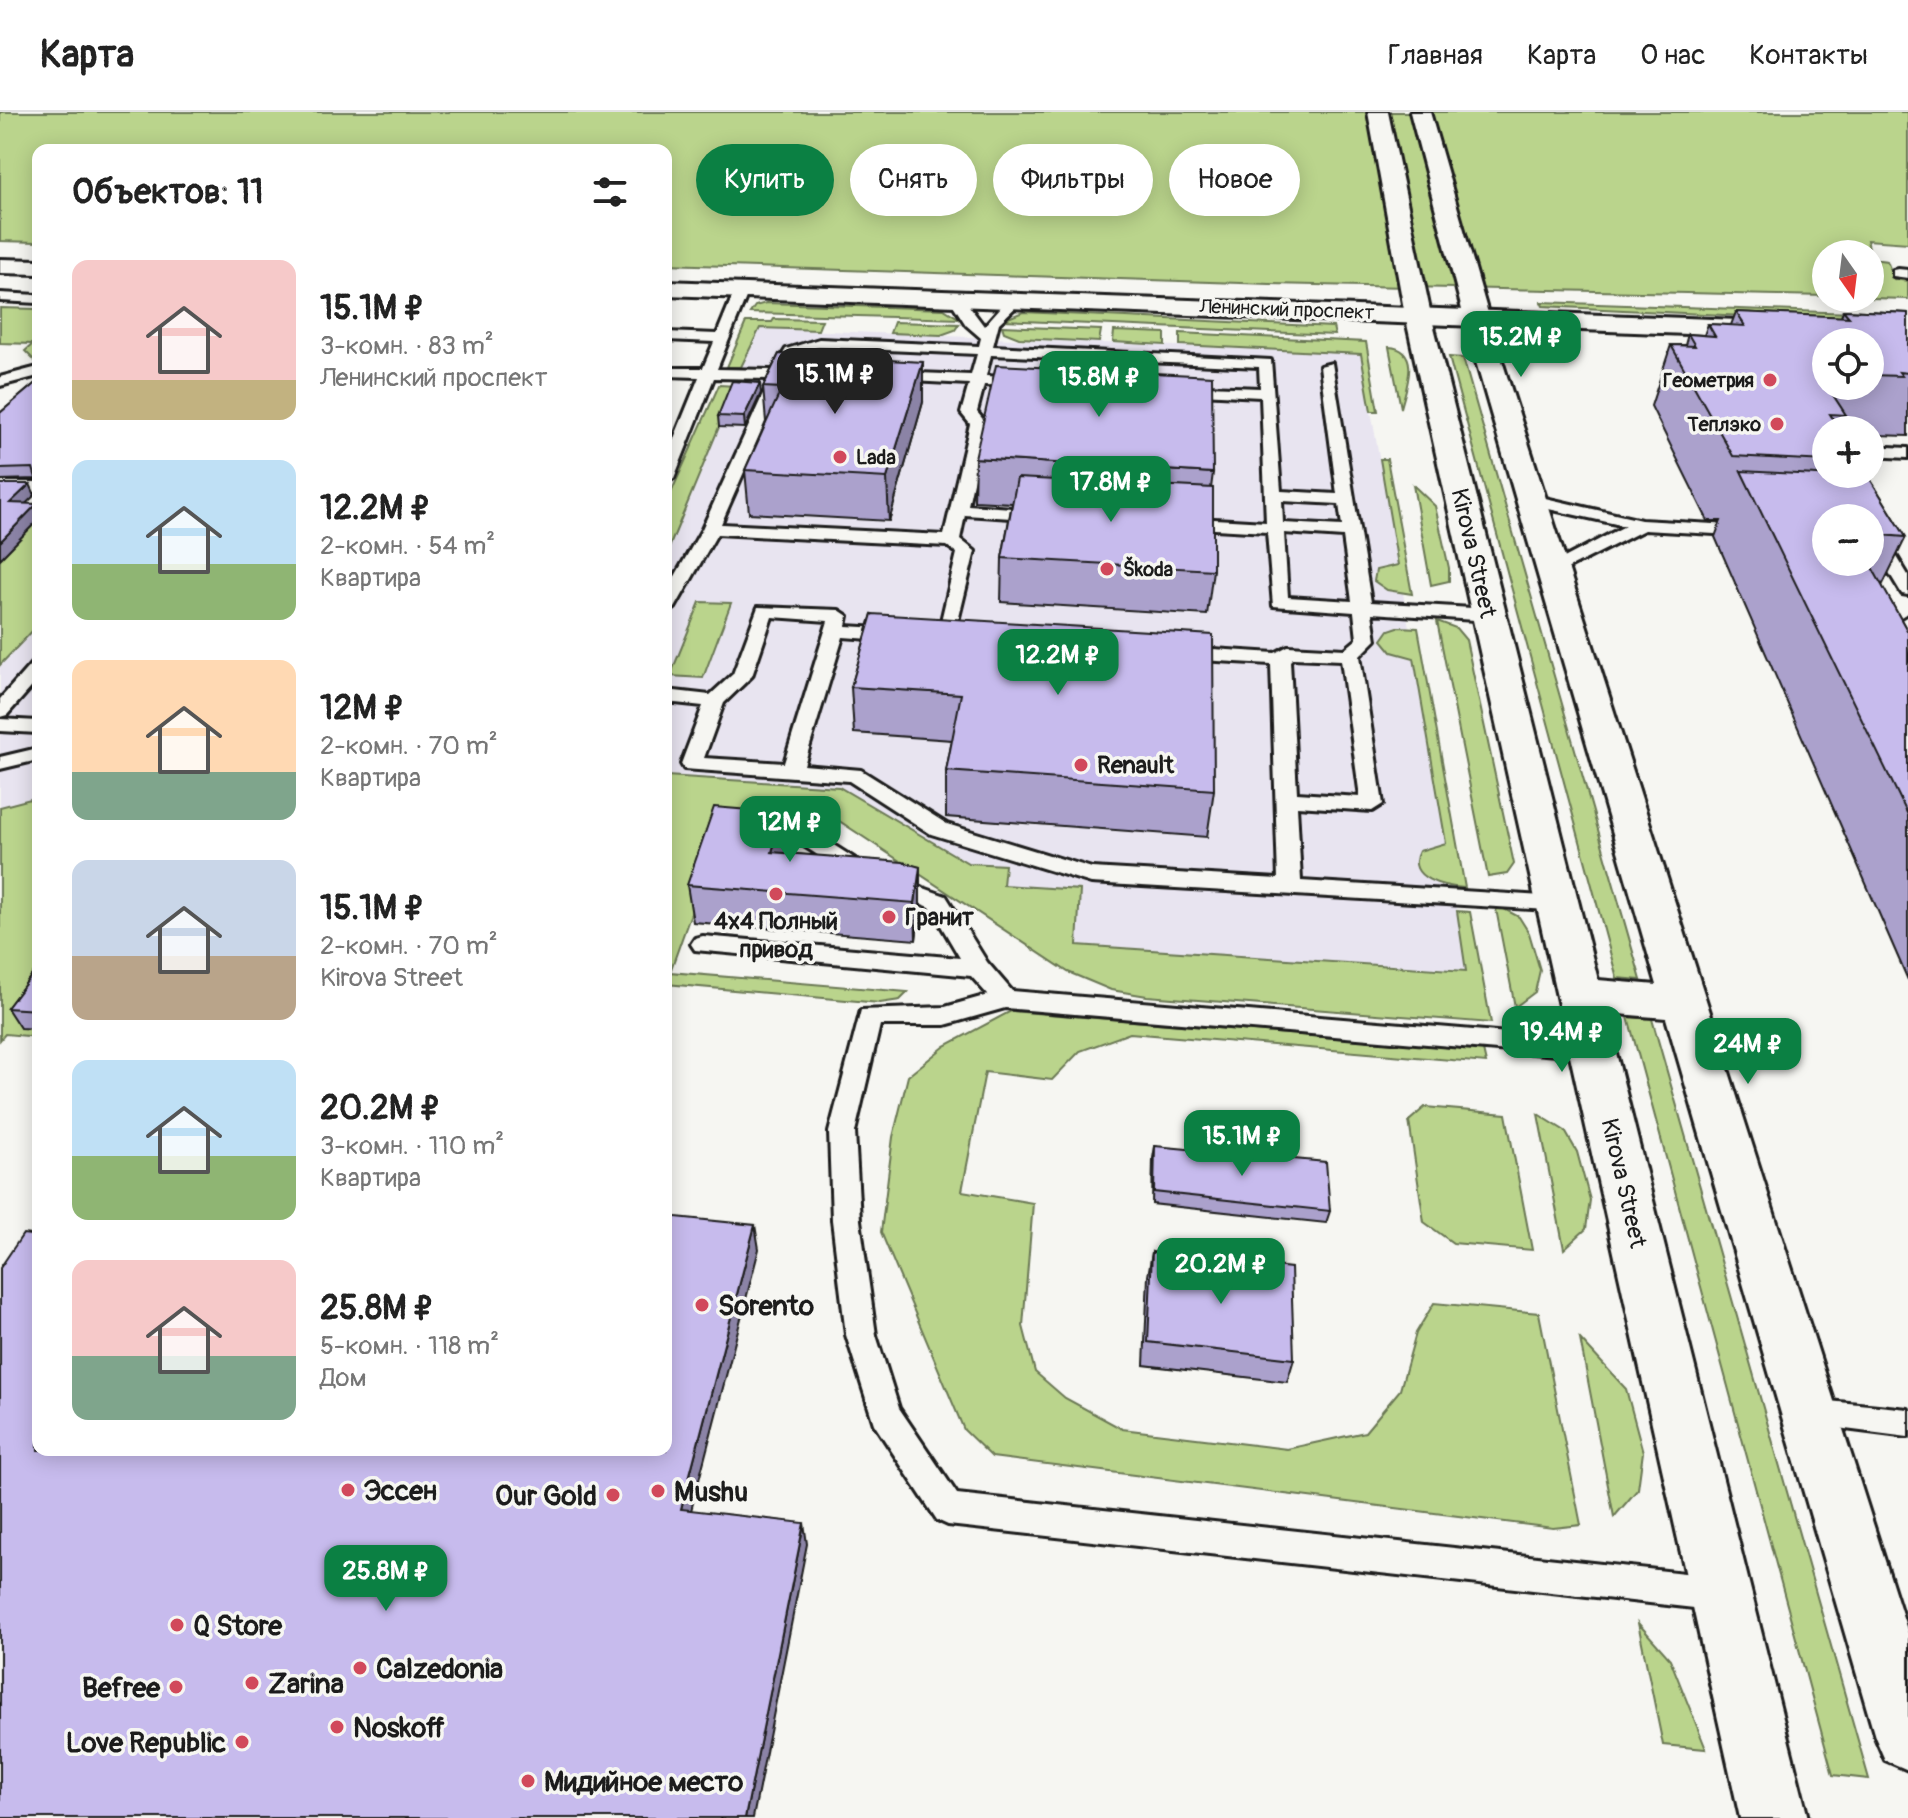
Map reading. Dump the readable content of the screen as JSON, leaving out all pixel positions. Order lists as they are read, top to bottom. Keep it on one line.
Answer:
{"streets":{"main road":["Ленинский проспект","Kirova Street"]},"crossings":[["Ленинский проспект","Kirova Street"]],"places":["Геометрия","Теплэко","Lada","Škoda","Renault","4x4 Полный привод","Гранит","Sorento","Эссен","Mushu","Our Gold","Q Store","Calzedonia","Zarina","Befree","Noskoff","Love Republic","Мидийное место"],"north":"bottom","page":{"header":"Карта","nav":["Главная","Карта","О нас","Контакты"],"chip":["Купить","Снять","Фильтры","Новое"],"heading":"Объектов: 11","map_buttons":["+","−"],"list":[{"name":"15.1M ₽","note":"3-комн. · 83 m² · Ленинский проспект"},{"name":"12.2M ₽","note":"2-комн. · 54 m² · Квартира"},{"name":"12M ₽","note":"2-комн. · 70 m² · Квартира"},{"name":"15.1M ₽","note":"2-комн. · 70 m² · Kirova Street"},{"name":"20.2M ₽","note":"3-комн. · 110 m² · Квартира"},{"name":"25.8M ₽","note":"5-комн. · 118 m² · Дом"}],"price":["15.2M ₽","15.1M ₽","15.8M ₽","17.8M ₽","12.2M ₽","12M ₽","19.4M ₽","24M ₽","15.1M ₽","20.2M ₽","25.8M ₽"]}}
